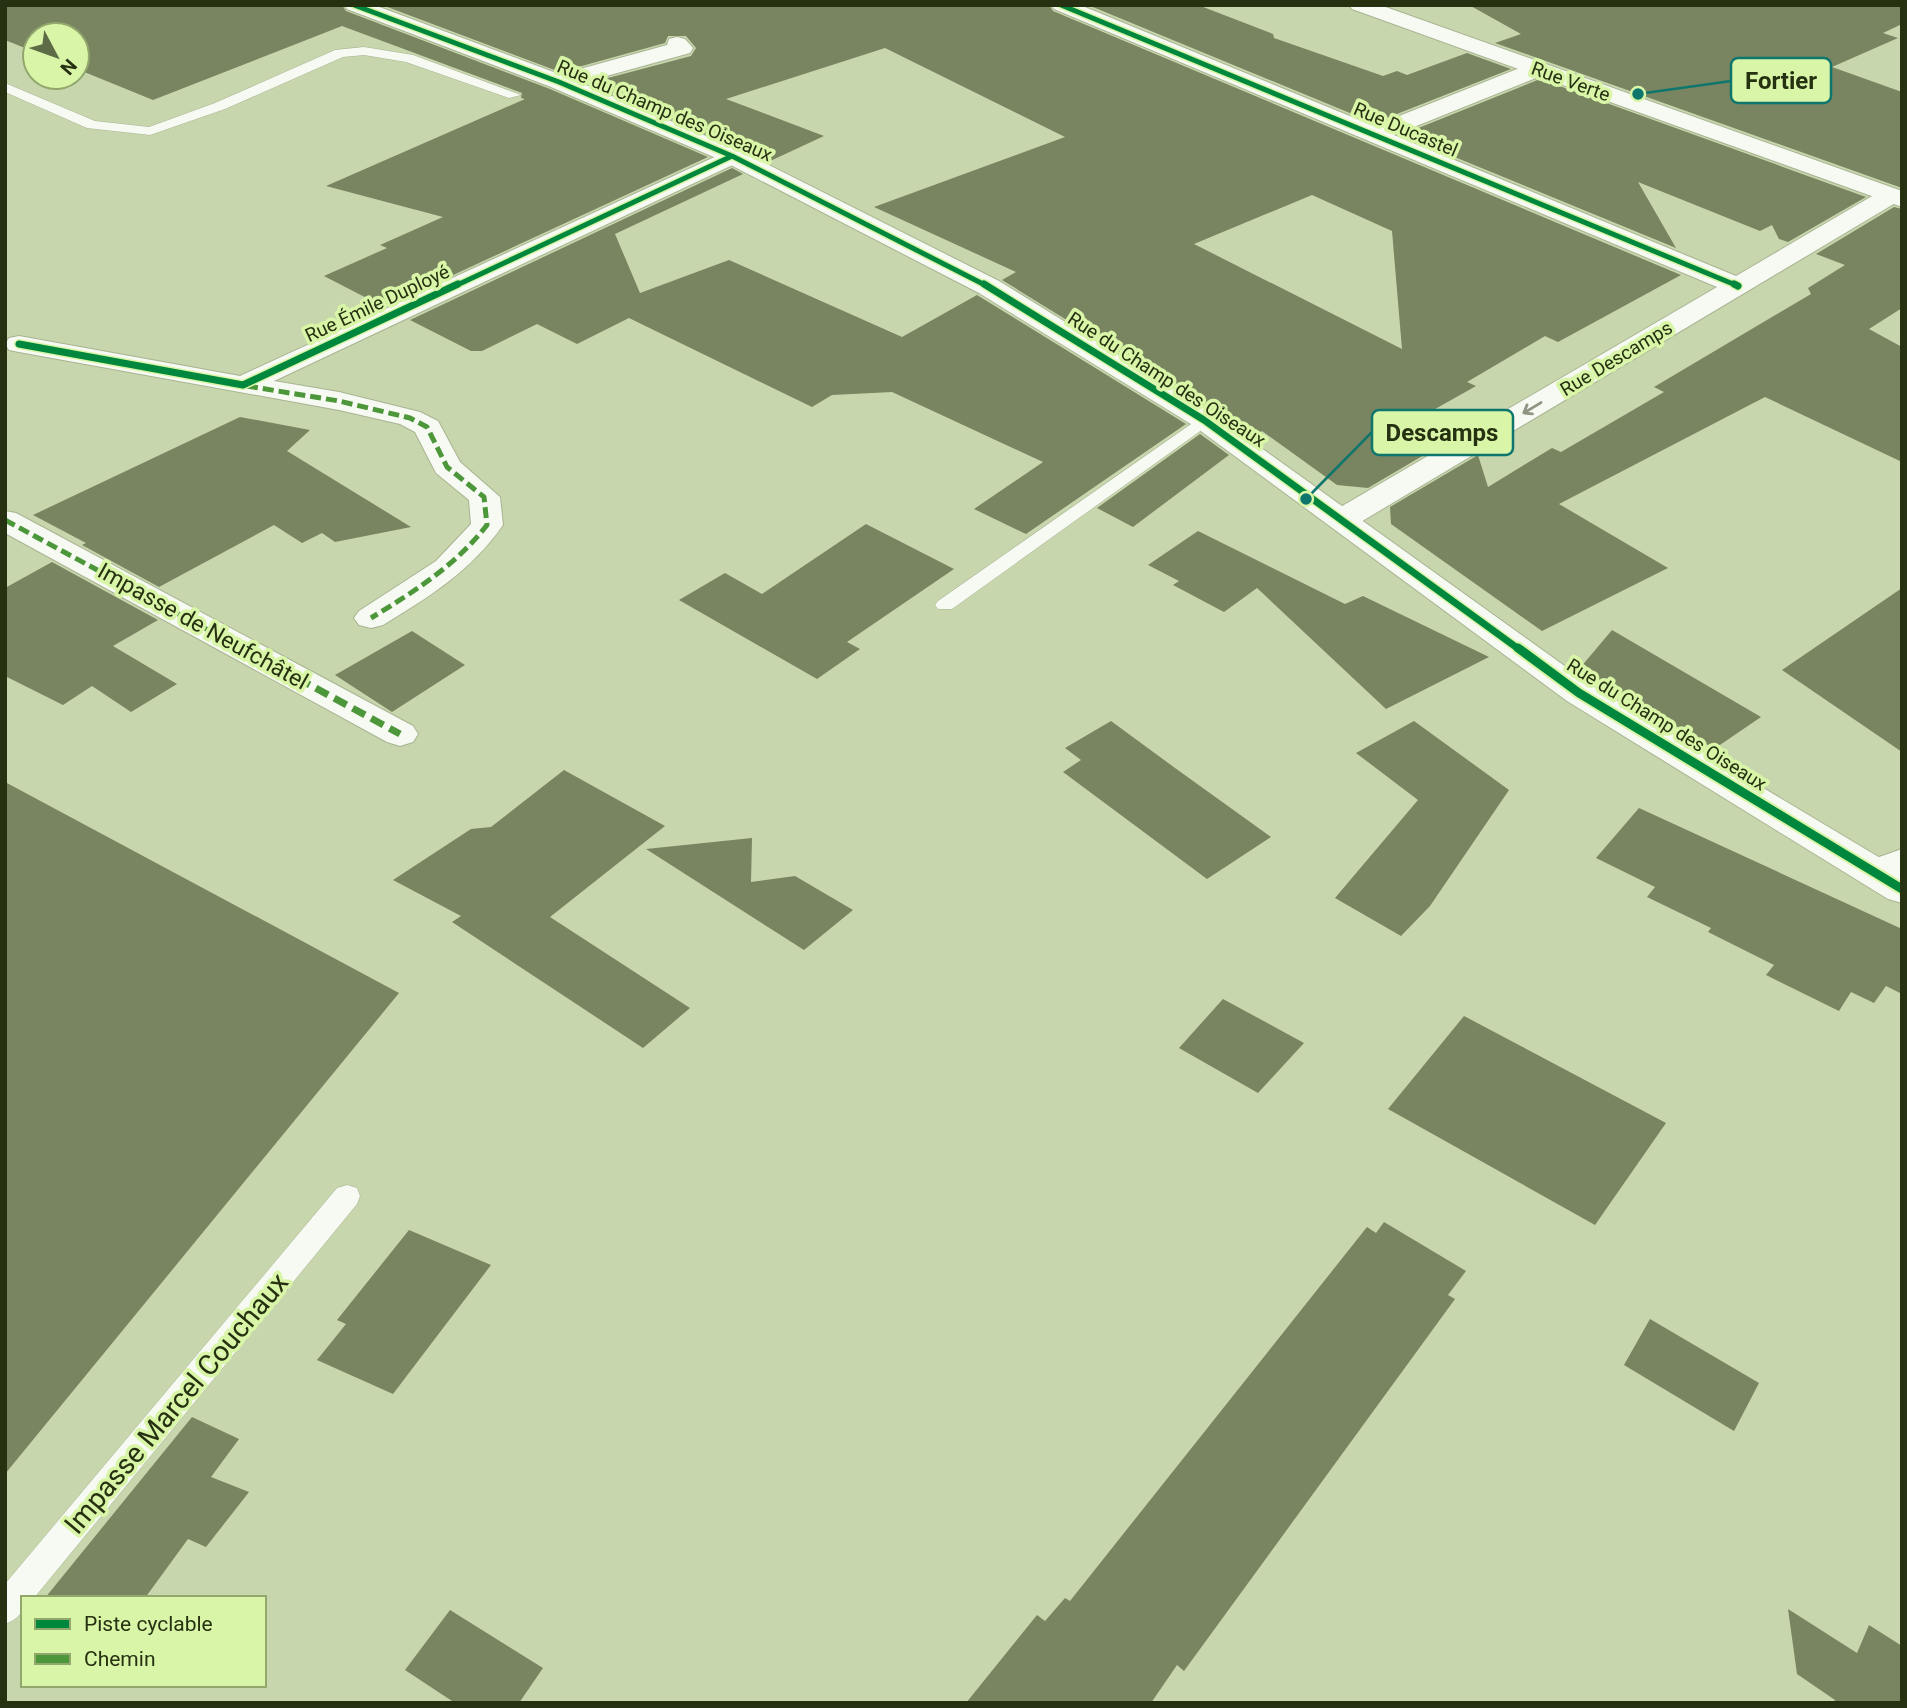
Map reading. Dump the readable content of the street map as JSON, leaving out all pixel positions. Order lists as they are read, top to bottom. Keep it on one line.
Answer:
{"streets":{"street":["Rue Verte","Rue du Champ des Oiseaux","Rue Ducastel","Rue Émile Duployé","Rue Descamps","Impasse de Neufchâtel"],"lane":["Impasse Marcel Couchaux"]},"crossings":[["Rue Verte","Rue Descamps"],["Rue du Champ des Oiseaux","Rue Émile Duployé"],["Rue du Champ des Oiseaux","Rue Descamps"],["Rue Ducastel","Rue Descamps"]],"places":["Fortier","Descamps"],"legend":["Piste cyclable","Chemin"],"north":"bottom right"}
